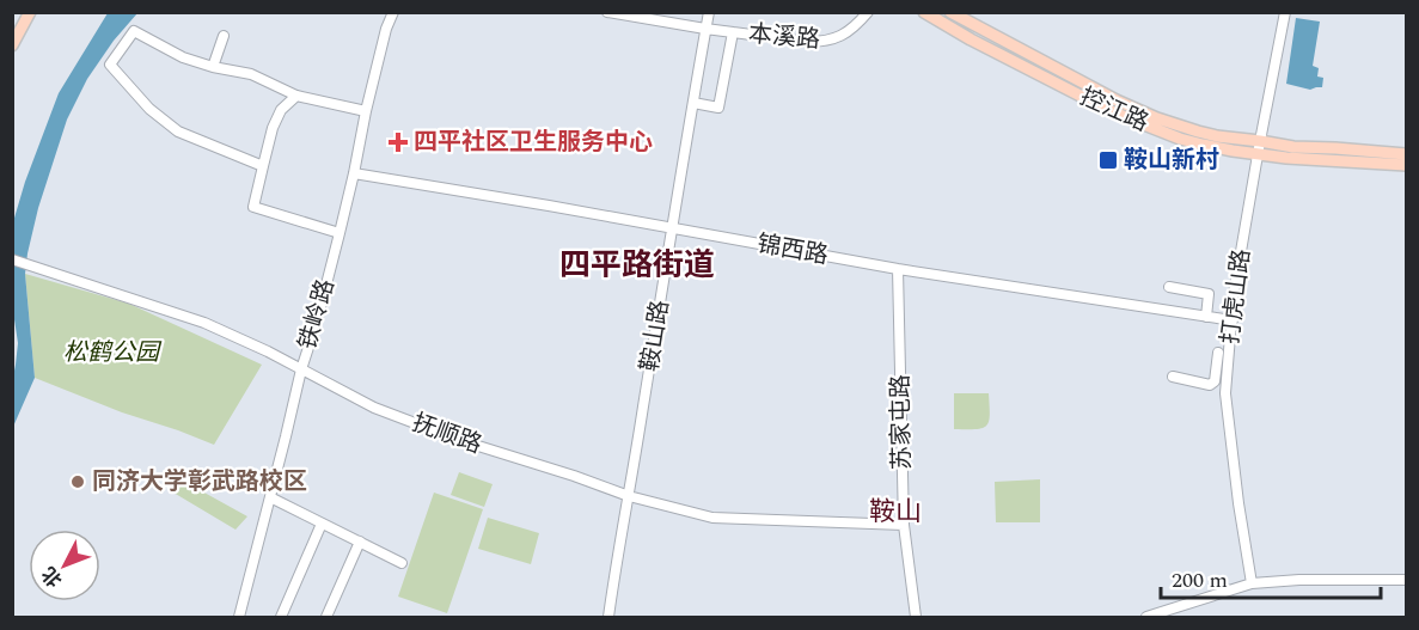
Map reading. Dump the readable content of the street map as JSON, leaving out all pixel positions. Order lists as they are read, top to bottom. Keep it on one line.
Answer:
{"streets":{"main road":["控江路"],"street":["本溪路","锦西路","打虎山路","铁岭路","鞍山路","苏家屯路","抚顺路"]},"crossings":[["本溪路","鞍山路"],["控江路","打虎山路"],["锦西路","打虎山路"],["锦西路","铁岭路"],["锦西路","鞍山路"],["锦西路","苏家屯路"],["铁岭路","抚顺路"],["鞍山路","抚顺路"],["苏家屯路","抚顺路"]],"districts":["四平路街道","鞍山"],"parks":["松鹤公园"],"places":{"health":["四平社区卫生服务中心"],"transit":["鞍山新村"],"other":["同济大学彰武路校区"]},"scale_bar":"200 m","north":"bottom left"}
